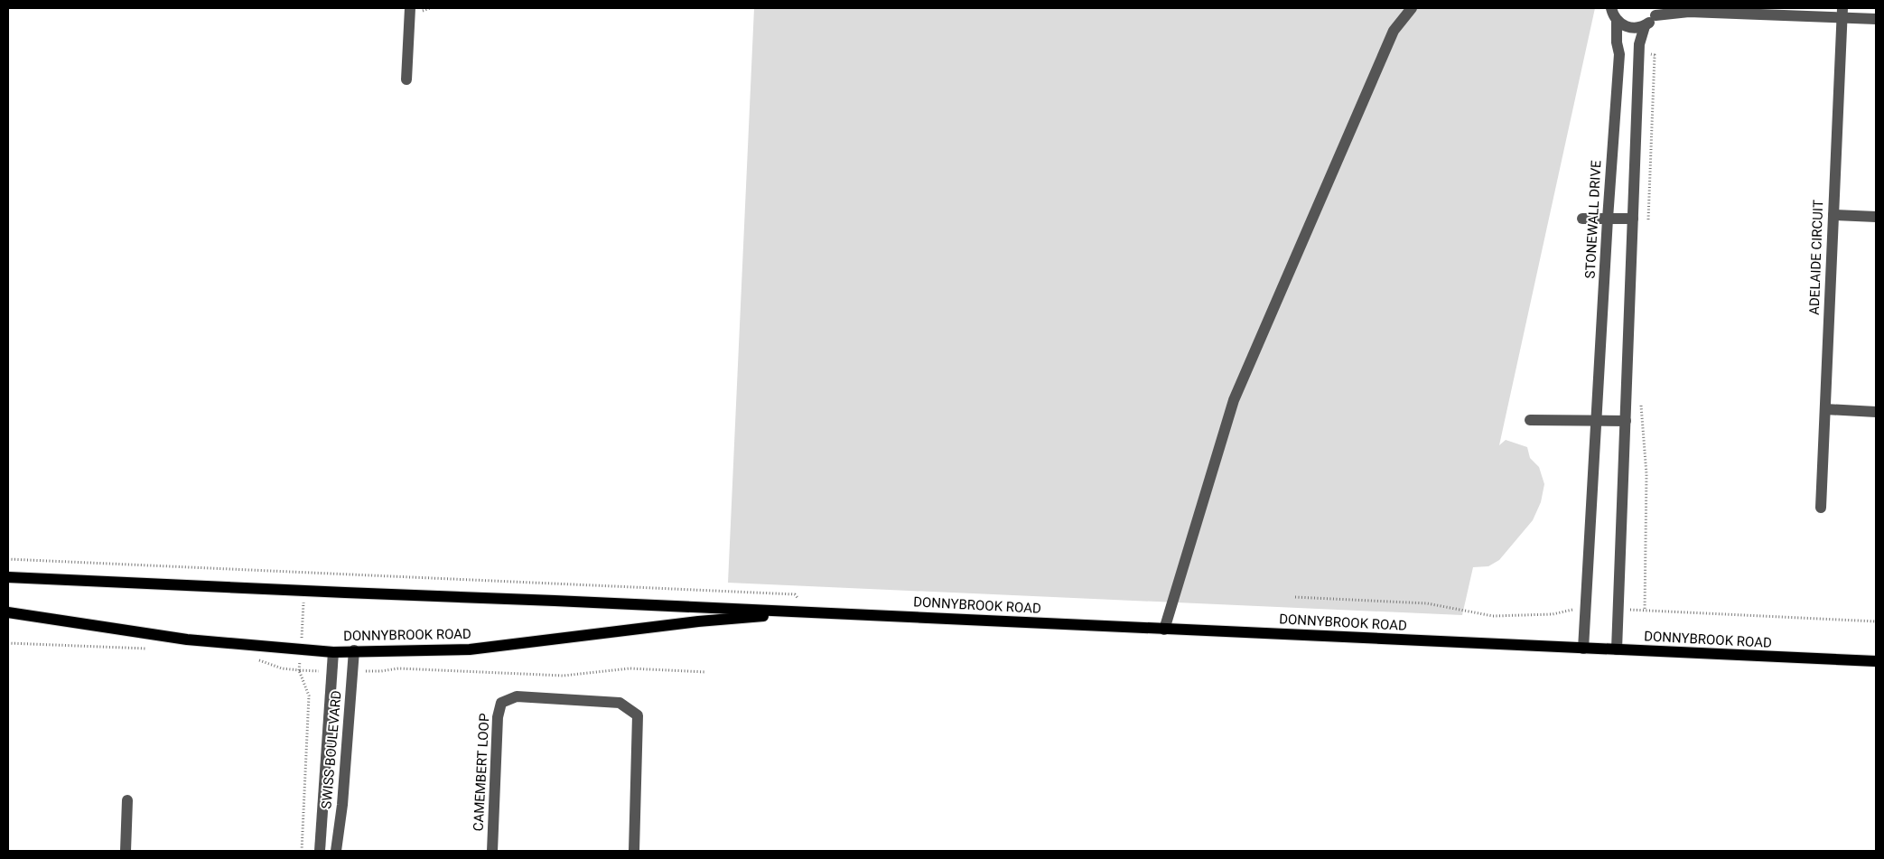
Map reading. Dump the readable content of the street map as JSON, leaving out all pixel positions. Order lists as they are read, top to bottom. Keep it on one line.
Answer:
{"streets":{"main road":["DONNYBROOK ROAD"],"street":["STONEWALL DRIVE","ADELAIDE CIRCUIT","SWISS BOULEVARD","CAMEMBERT LOOP"]},"crossings":[["STONEWALL DRIVE","DONNYBROOK ROAD"],["DONNYBROOK ROAD","SWISS BOULEVARD"]]}
